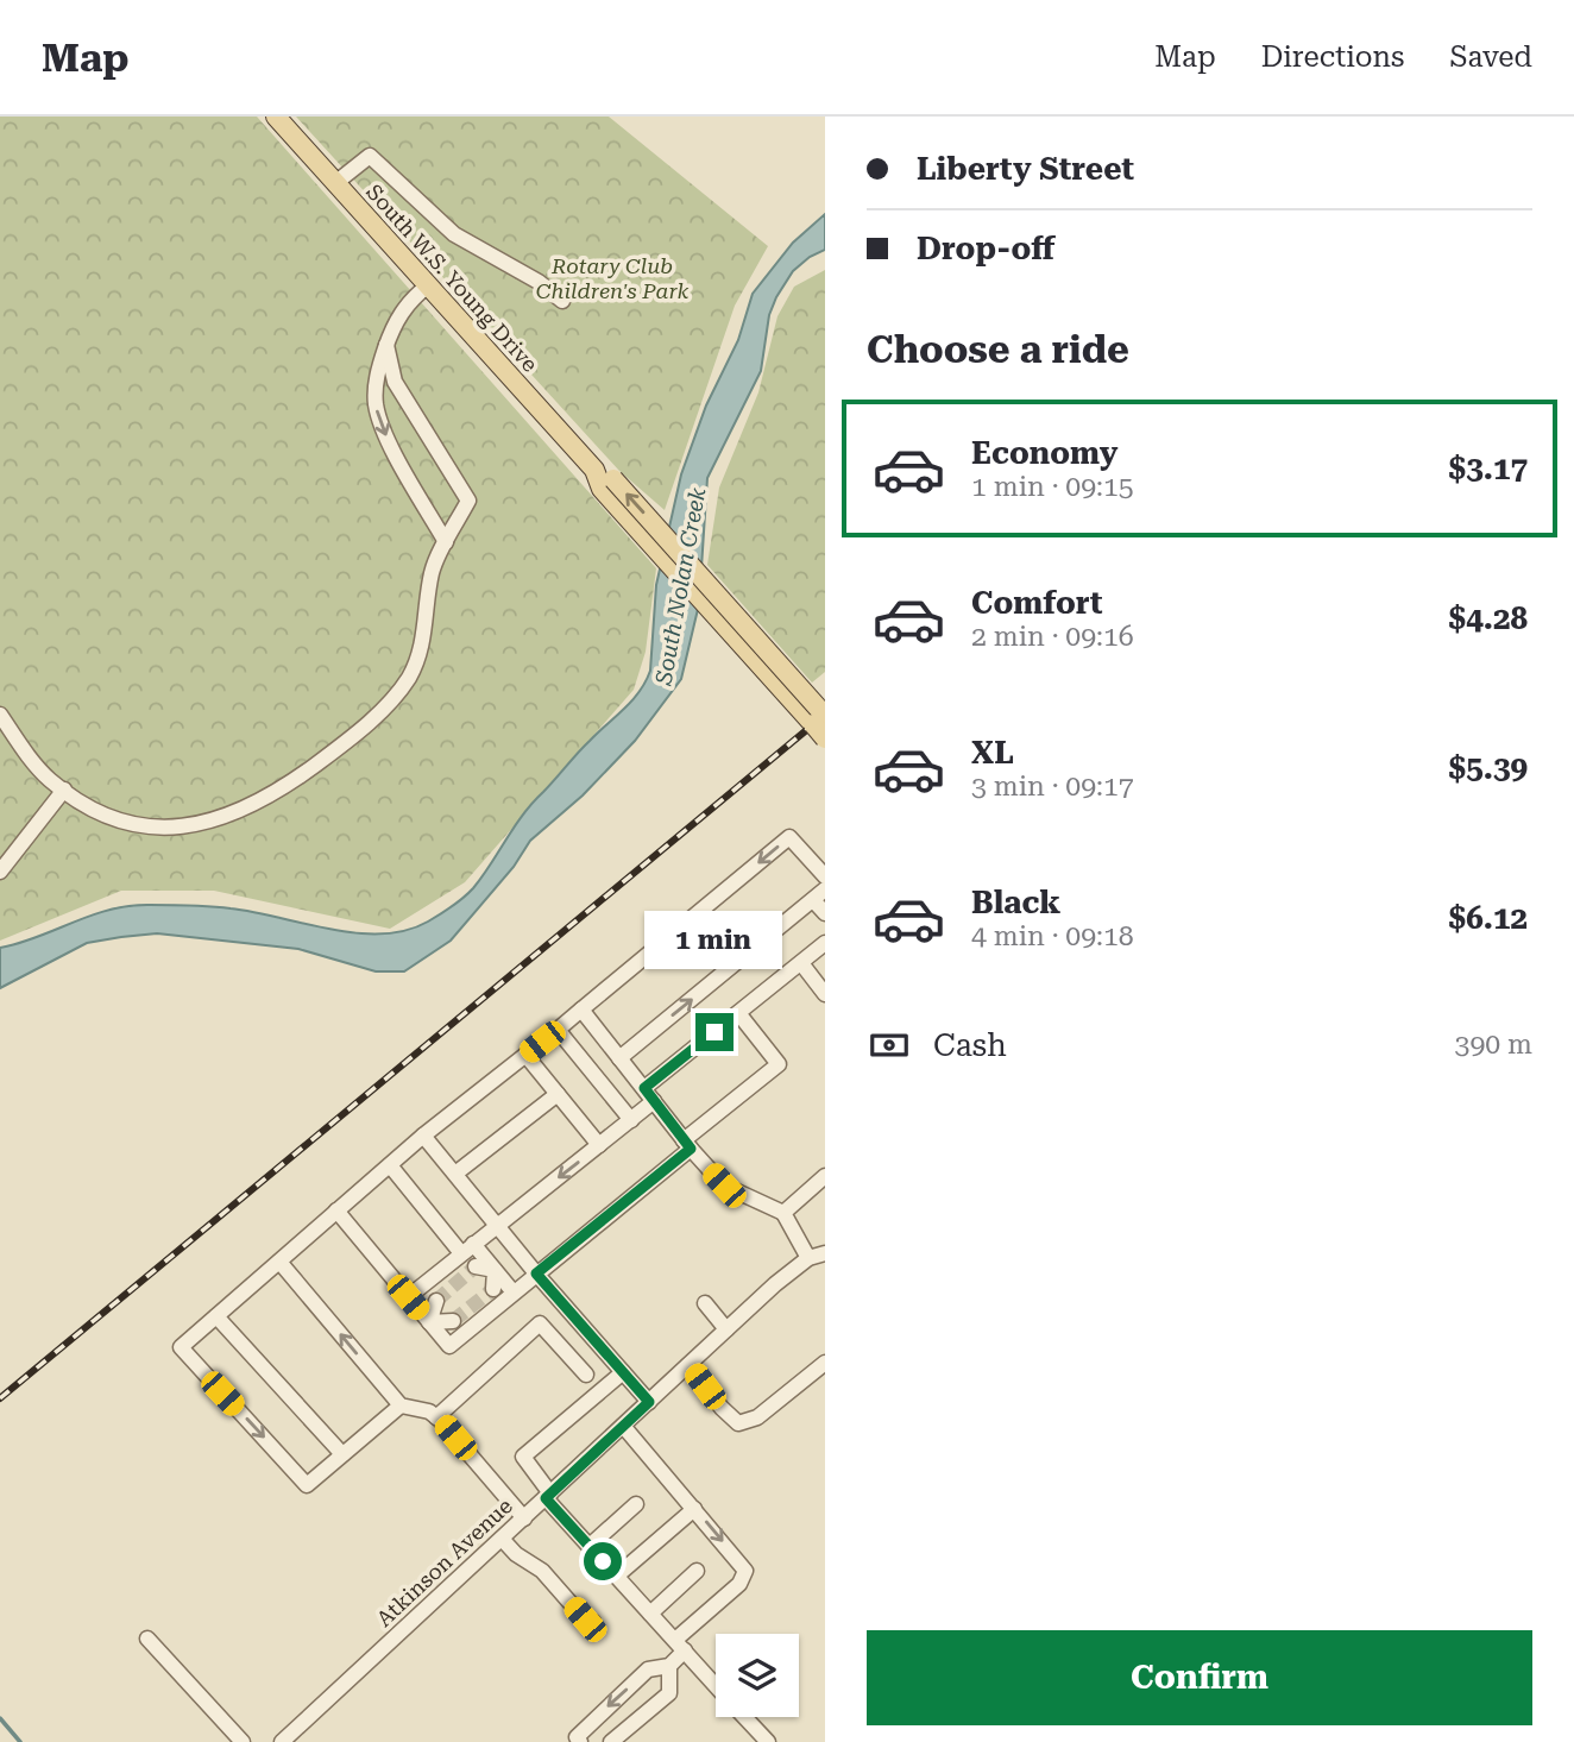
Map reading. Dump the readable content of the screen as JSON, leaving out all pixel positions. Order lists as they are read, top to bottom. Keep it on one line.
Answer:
{"streets":{"main road":["South W.S. Young Drive"],"street":["Atkinson Avenue"]},"water":["South Nolan Creek"],"parks":["Rotary Club Children's Park"],"page":{"header":"Map","nav":["Map","Directions","Saved"],"banner":["Liberty Street","Drop-off"],"heading":"Choose a ride","list":[{"name":"Economy","note":"1 min · 09:15","value":"$3.17"},{"name":"Comfort","note":"2 min · 09:16","value":"$4.28"},{"name":"XL","note":"3 min · 09:17","value":"$5.39"},{"name":"Black","note":"4 min · 09:18","value":"$6.12"}],"bubble":"1 min","pay":["Cash","390 m"],"buttons":"Confirm"}}
